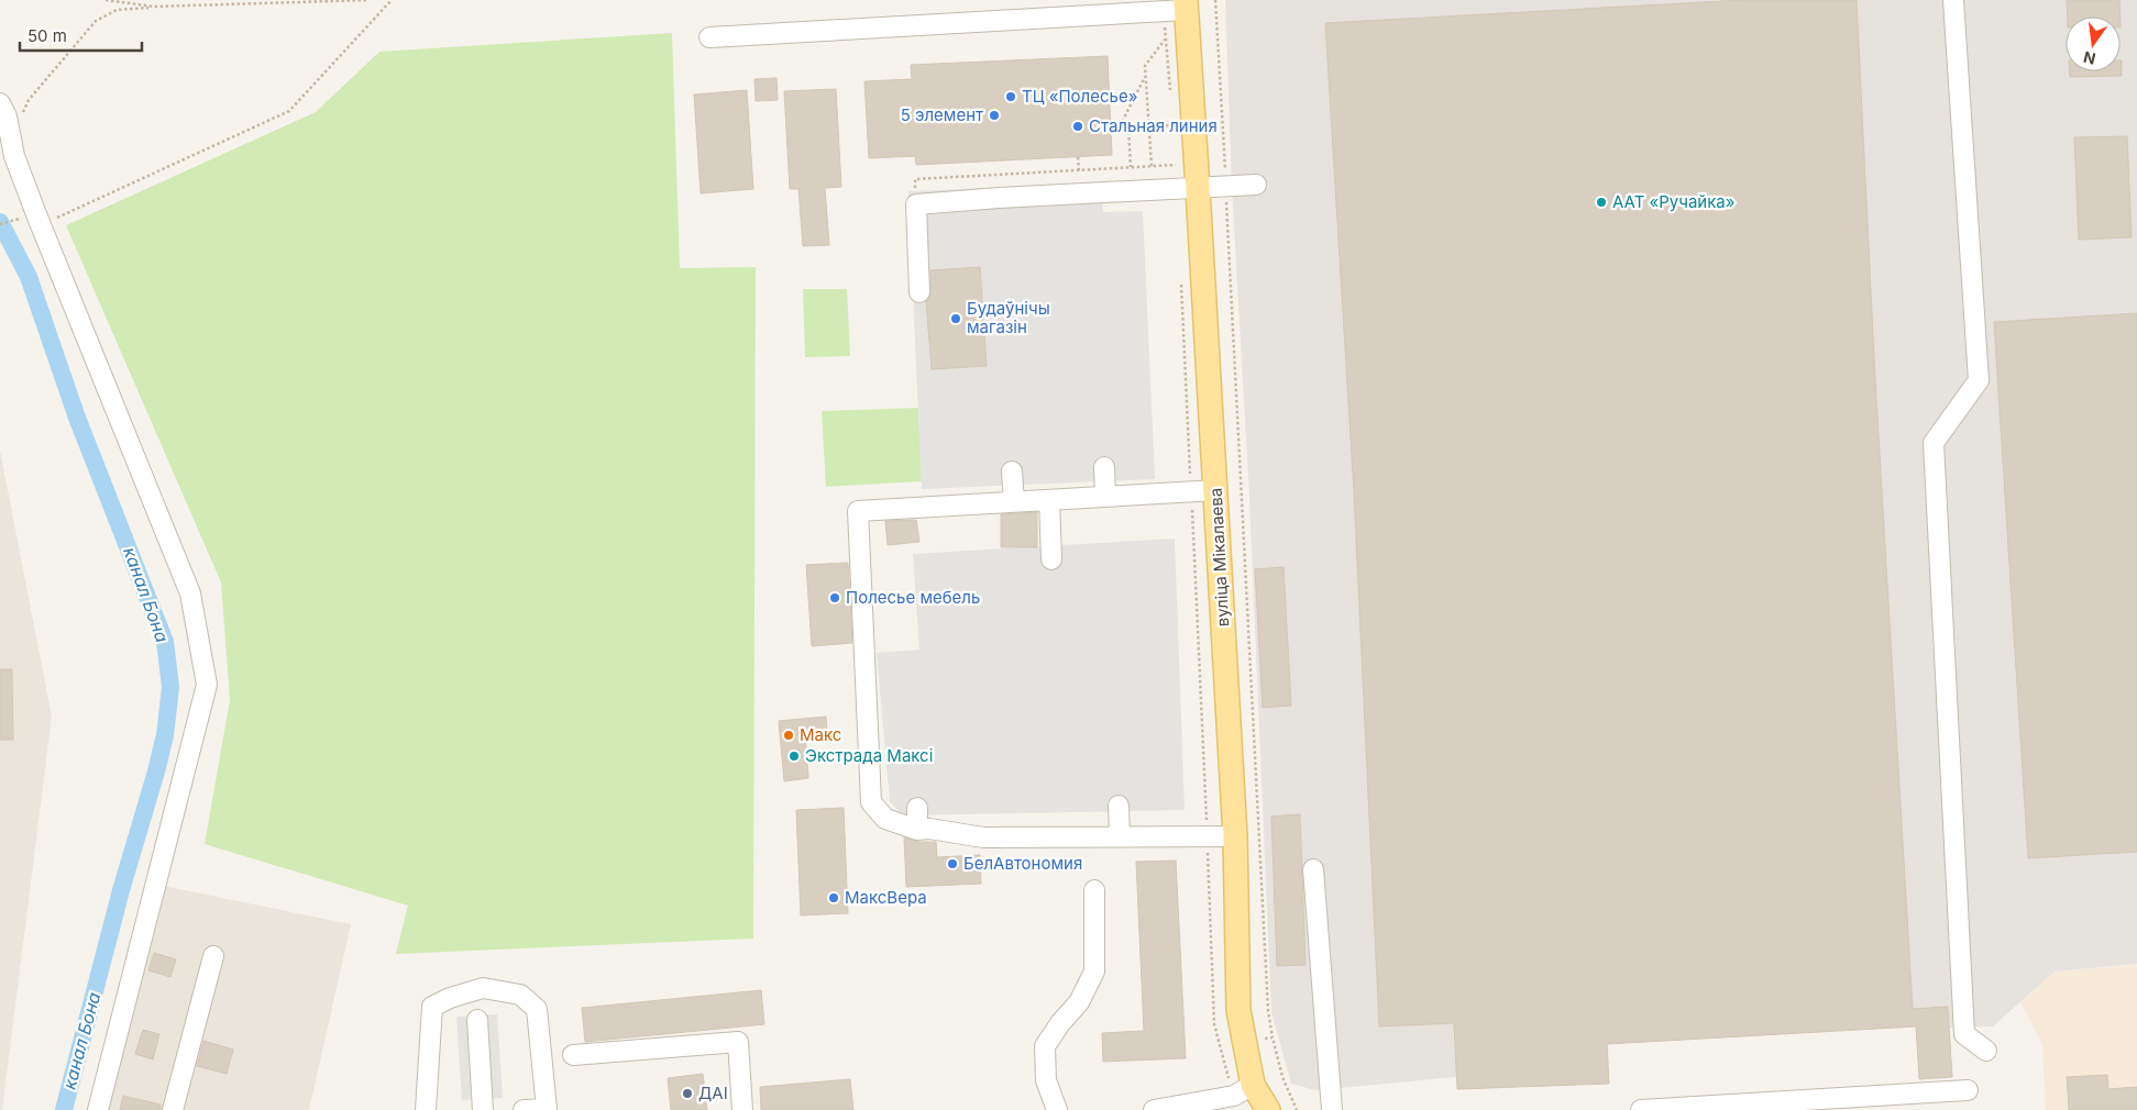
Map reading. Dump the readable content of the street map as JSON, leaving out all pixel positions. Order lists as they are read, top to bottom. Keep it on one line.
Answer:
{"streets":{"main road":["вуліца Мікалаева"]},"water":["канал Бона"],"places":["ТЦ «Полесье»","5 элемент","Стальная линия","ААТ «Ручайка»","Будаўнічы магазін","Полесье мебель","Макс","Экстрада Максі","БелАвтономия","МаксBepa","ДАІ"],"scale_bar":"50 m","north":"bottom"}
